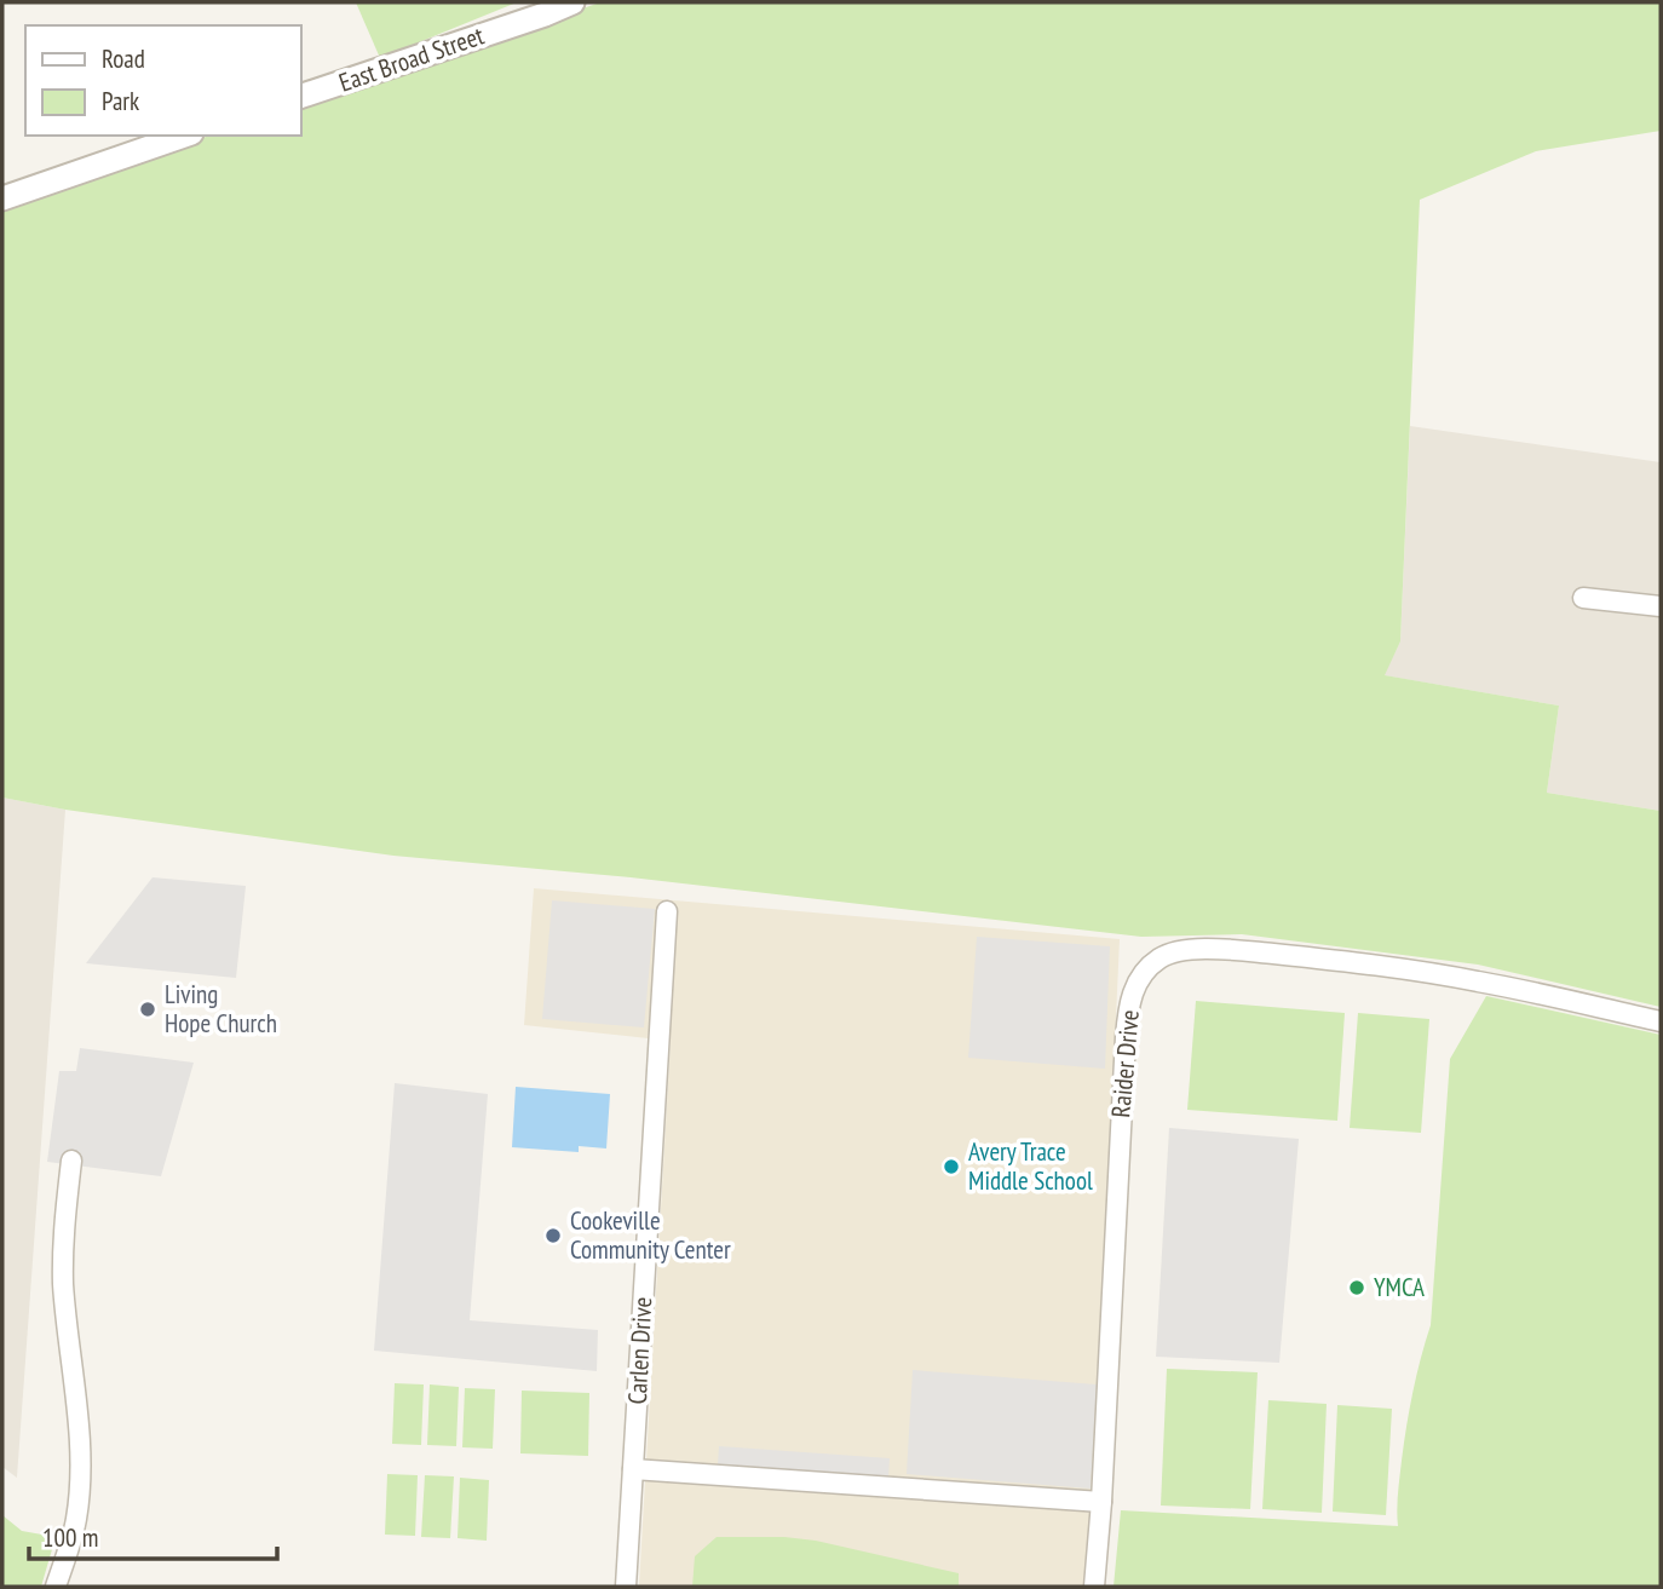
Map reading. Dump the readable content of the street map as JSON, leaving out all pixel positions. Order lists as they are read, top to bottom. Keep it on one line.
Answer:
{"streets":{"street":["East Broad Street","Raider Drive","Carlen Drive"]},"places":["Living Hope Church","Avery Trace Middle School","Cookeville Community Center","YMCA"],"legend":["Road","Park"],"scale_bar":"100 m"}
